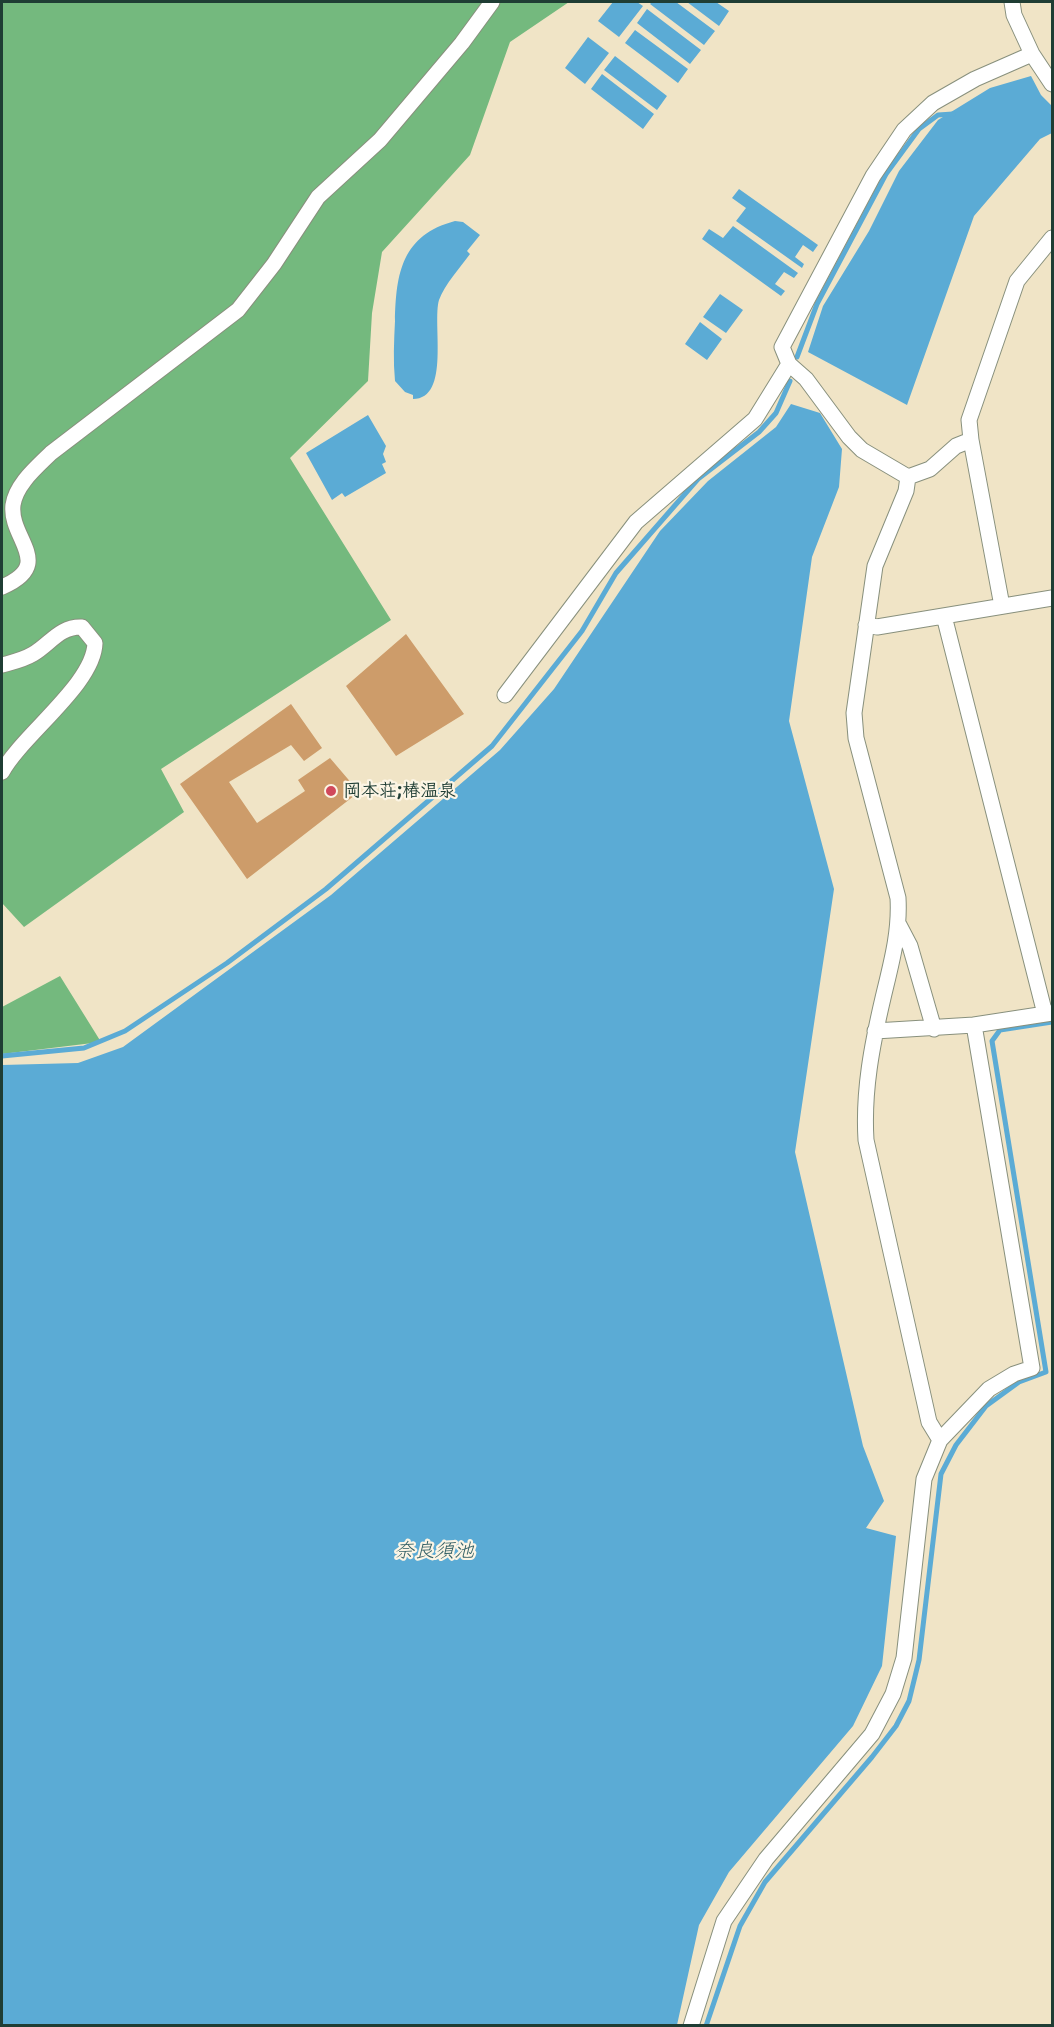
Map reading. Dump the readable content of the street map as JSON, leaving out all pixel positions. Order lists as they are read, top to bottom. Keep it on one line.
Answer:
{"water":["奈良須池"],"places":["岡本荘;椿温泉"]}
